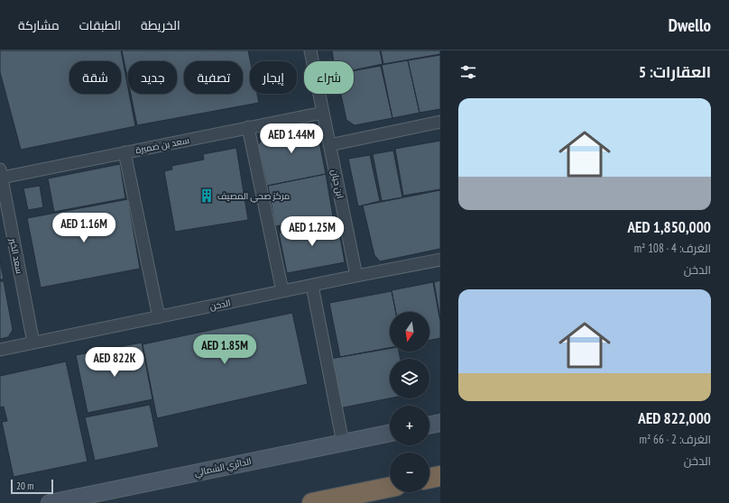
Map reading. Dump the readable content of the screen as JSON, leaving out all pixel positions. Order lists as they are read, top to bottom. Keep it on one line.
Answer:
{"streets":{"street":["سعد بن ضميرة","ابن حيان","سعد الخير","الدخن","الدائري الشمالي"]},"crossings":[["سعد بن ضميرة","ابن حيان"],["سعد بن ضميرة","سعد الخير"],["ابن حيان","الدخن"],["سعد الخير","الدخن"]],"places":{"building":["مركز صحي المصيف"]},"scale_bar":"20 m","north":"bottom","page":{"header":"Dwello","nav":["الخريطة","الطبقات","مشاركة"],"heading":"العقارات: 5","chip":["شراء","إيجار","تصفية","جديد","شقة"],"list":[{"name":"AED 1,850,000","note":"الغرف: 4 · 108 m² · الدخن"},{"name":"AED 822,000","note":"الغرف: 2 · 66 m² · الدخن"}],"price":["AED 1.44M","AED 1.16M","AED 1.25M","AED 1.85M","AED 822K"],"map_buttons":["+","−"],"scale":"20 m"}}
